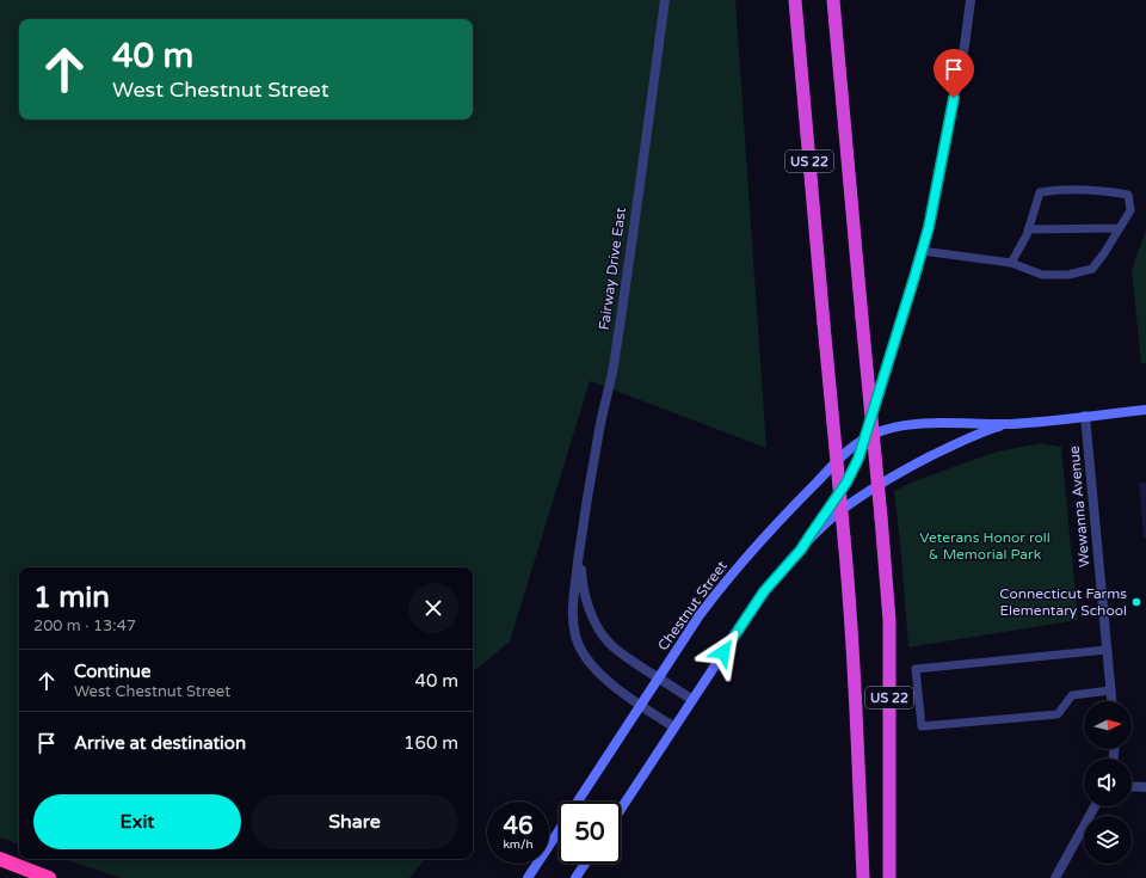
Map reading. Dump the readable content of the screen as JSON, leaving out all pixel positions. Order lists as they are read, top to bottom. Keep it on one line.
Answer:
{"streets":{"highway":["US 22"],"main road":["Chestnut Street"],"street":["Fairway Drive East","Wewanna Avenue"]},"crossings":[["Fairway Drive East","Chestnut Street"]],"parks":["Veterans Honor roll & Memorial Park"],"places":["Connecticut Farms Elementary School"],"north":"right","page":{"turn":["40 m","West Chestnut Street"],"heading":["1 min","200 m · 13:47"],"list":[{"name":"Continue","note":"West Chestnut Street","value":"40 m"},{"name":"Arrive at destination","value":"160 m"}],"buttons":["Exit","Share"],"speed":"46 km/h","limit":"50"}}
